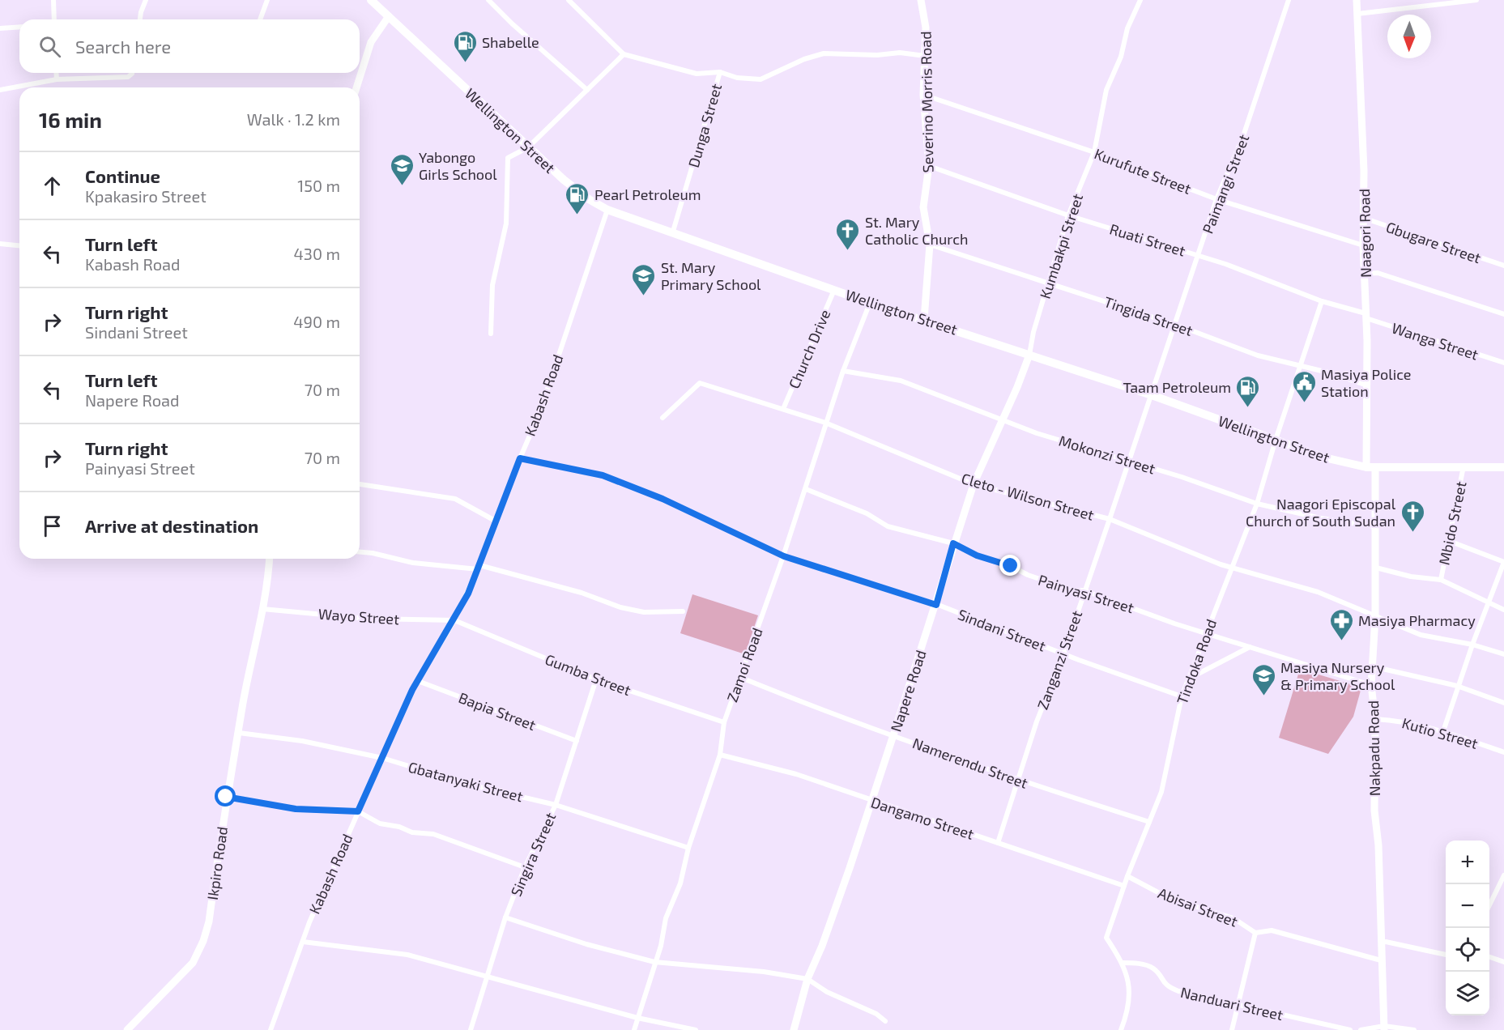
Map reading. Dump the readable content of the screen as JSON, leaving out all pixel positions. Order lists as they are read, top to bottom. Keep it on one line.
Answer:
{"streets":{"main road":["Wellington Street"],"street":["Severino Morris Road","Dunga Street","Kurufute Street","Paimangi Street","Naagori Road","Ruati Street","Gbugare Street","Kumbakpi Street","Tingida Street","Wanga Street","Church Drive","Kabash Road","Mokonzi Street","Cleto - Wilson Street","Mbido Street","Painyasi Street","Wayo Street","Sindani Street","Zanganzi Street","Tindoka Road","Zamoi Road","Gumba Street","Napere Road","Bapia Street","Kutio Street","Nakpadu Road","Namerendu Street","Gbatanyaki Street","Dangamo Street","Singira Street","Ikpiro Road","Abisai Street","Nanduari Street"]},"crossings":[["Severino Morris Road","Wellington Street"],["Severino Morris Road","Kurufute Street"],["Severino Morris Road","Ruati Street"],["Severino Morris Road","Tingida Street"],["Dunga Street","Wellington Street"],["Wellington Street","Paimangi Street"],["Wellington Street","Naagori Road"],["Wellington Street","Kumbakpi Street"],["Wellington Street","Church Drive"],["Wellington Street","Kabash Road"],["Wellington Street","Mbido Street"],["Wellington Street","Zanganzi Street"],["Wellington Street","Tindoka Road"],["Wellington Street","Zamoi Road"],["Wellington Street","Napere Road"],["Wellington Street","Nakpadu Road"],["Kurufute Street","Paimangi Street"],["Kurufute Street","Naagori Road"],["Kurufute Street","Kumbakpi Street"],["Paimangi Street","Ruati Street"],["Paimangi Street","Tingida Street"],["Paimangi Street","Zanganzi Street"],["Naagori Road","Ruati Street"],["Naagori Road","Gbugare Street"],["Naagori Road","Tingida Street"],["Naagori Road","Wanga Street"],["Naagori Road","Nakpadu Road"],["Ruati Street","Kumbakpi Street"],["Ruati Street","Wanga Street"],["Ruati Street","Tindoka Road"],["Kumbakpi Street","Tingida Street"],["Kumbakpi Street","Napere Road"],["Tingida Street","Tindoka Road"],["Church Drive","Cleto - Wilson Street"],["Kabash Road","Wayo Street"],["Kabash Road","Sindani Street"],["Kabash Road","Gumba Street"],["Kabash Road","Bapia Street"],["Kabash Road","Gbatanyaki Street"],["Mokonzi Street","Zanganzi Street"],["Mokonzi Street","Tindoka Road"],["Mokonzi Street","Zamoi Road"],["Mokonzi Street","Napere Road"],["Mokonzi Street","Nakpadu Road"],["Cleto - Wilson Street","Zanganzi Street"],["Cleto - Wilson Street","Tindoka Road"],["Cleto - Wilson Street","Zamoi Road"],["Cleto - Wilson Street","Napere Road"],["Cleto - Wilson Street","Nakpadu Road"],["Painyasi Street","Zanganzi Street"],["Painyasi Street","Tindoka Road"],["Painyasi Street","Zamoi Road"],["Painyasi Street","Napere Road"],["Painyasi Street","Nakpadu Road"],["Wayo Street","Gumba Street"],["Wayo Street","Ikpiro Road"],["Sindani Street","Zanganzi Street"],["Sindani Street","Tindoka Road"],["Sindani Street","Zamoi Road"],["Sindani Street","Napere Road"],["Zanganzi Street","Namerendu Street"],["Zanganzi Street","Dangamo Street"],["Tindoka Road","Namerendu Street"],["Tindoka Road","Dangamo Street"],["Tindoka Road","Abisai Street"],["Tindoka Road","Nanduari Street"],["Zamoi Road","Gumba Street"],["Zamoi Road","Namerendu Street"],["Zamoi Road","Gbatanyaki Street"],["Zamoi Road","Dangamo Street"],["Gumba Street","Singira Street"],["Napere Road","Namerendu Street"],["Napere Road","Dangamo Street"],["Bapia Street","Singira Street"],["Kutio Street","Nakpadu Road"],["Nakpadu Road","Abisai Street"],["Gbatanyaki Street","Singira Street"],["Gbatanyaki Street","Ikpiro Road"]],"places":{"fuel station":["Shabelle","Pearl Petroleum","Taam Petroleum"],"school or university":["Yabongo Girls School","St. Mary Primary School","Masiya Nursery & Primary School"],"church":["St. Mary Catholic Church","Naagori Episcopal Church of South Sudan"],"public building":["Masiya Police Station"],"pharmacy":["Masiya Pharmacy"]},"north":"bottom","page":{"search":"Search here","heading":["16 min","Walk · 1.2 km"],"list":[["Continue","Kpakasiro Street","150 m"],["Turn left","Kabash Road","430 m"],["Turn right","Sindani Street","490 m"],["Turn left","Napere Road","70 m"],["Turn right","Painyasi Street","70 m"],"Arrive at destination"],"map_buttons":["+","−"]}}
